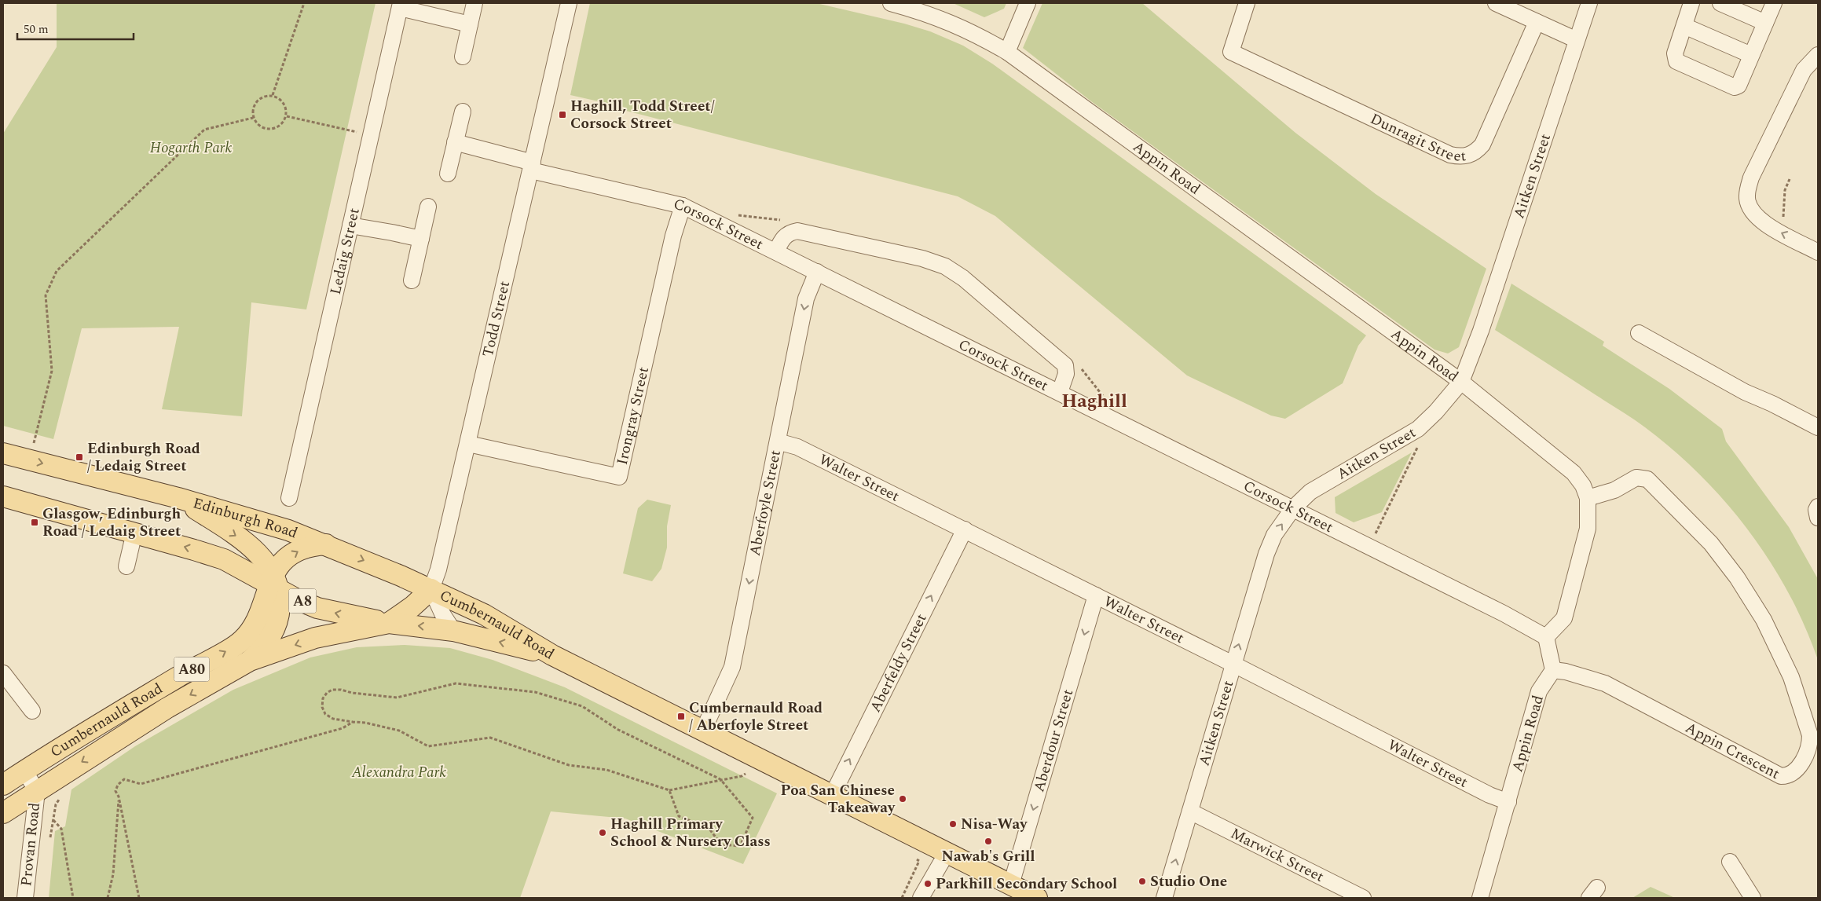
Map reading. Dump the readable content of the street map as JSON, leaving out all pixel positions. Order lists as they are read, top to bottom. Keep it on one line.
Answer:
{"streets":{"main road":["Edinburgh Road","A8","Cumbernauld Road","A80"],"street":["Dunragit Street","Appin Road","Aitken Street","Corsock Street","Ledaig Street","Todd Street","Irongray Street","Walter Street","Aberfoyle Street","Aberfeldy Street","Aberdour Street","Appin Crescent","Provan Road","Marwick Street"]},"crossings":[["Appin Road","Aitken Street"],["Appin Road","Corsock Street"],["Appin Road","Walter Street"],["Appin Road","Appin Crescent"],["Aitken Street","Corsock Street"],["Aitken Street","Walter Street"],["Aitken Street","Marwick Street"],["Corsock Street","Todd Street"],["Corsock Street","Irongray Street"],["Corsock Street","Aberfoyle Street"],["Todd Street","Irongray Street"],["Todd Street","Cumbernauld Road"],["Walter Street","Aberfoyle Street"],["Walter Street","Aberfeldy Street"],["Walter Street","Aberdour Street"],["Aberfoyle Street","Cumbernauld Road"],["Edinburgh Road","Cumbernauld Road"],["A8","Cumbernauld Road"],["A8","A80"],["Cumbernauld Road","Aberfeldy Street"],["Cumbernauld Road","A80"],["Cumbernauld Road","Aberdour Street"],["Cumbernauld Road","Provan Road"]],"one_way":["Aberfoyle Street","Aberfeldy Street","Aberdour Street"],"districts":["Haghill"],"parks":["Hogarth Park","Alexandra Park"],"places":{"transit":["Haghill, Todd Street/ Corsock Street","Edinburgh Road / Ledaig Street","Glasgow, Edinburgh Road / Ledaig Street","Cumbernauld Road / Aberfoyle Street"],"other":["Poa San Chinese Takeaway","Nisa-Way","Haghill Primary School & Nursery Class","Nawab's Grill","Studio One","Parkhill Secondary School"]},"scale_bar":"50 m"}
